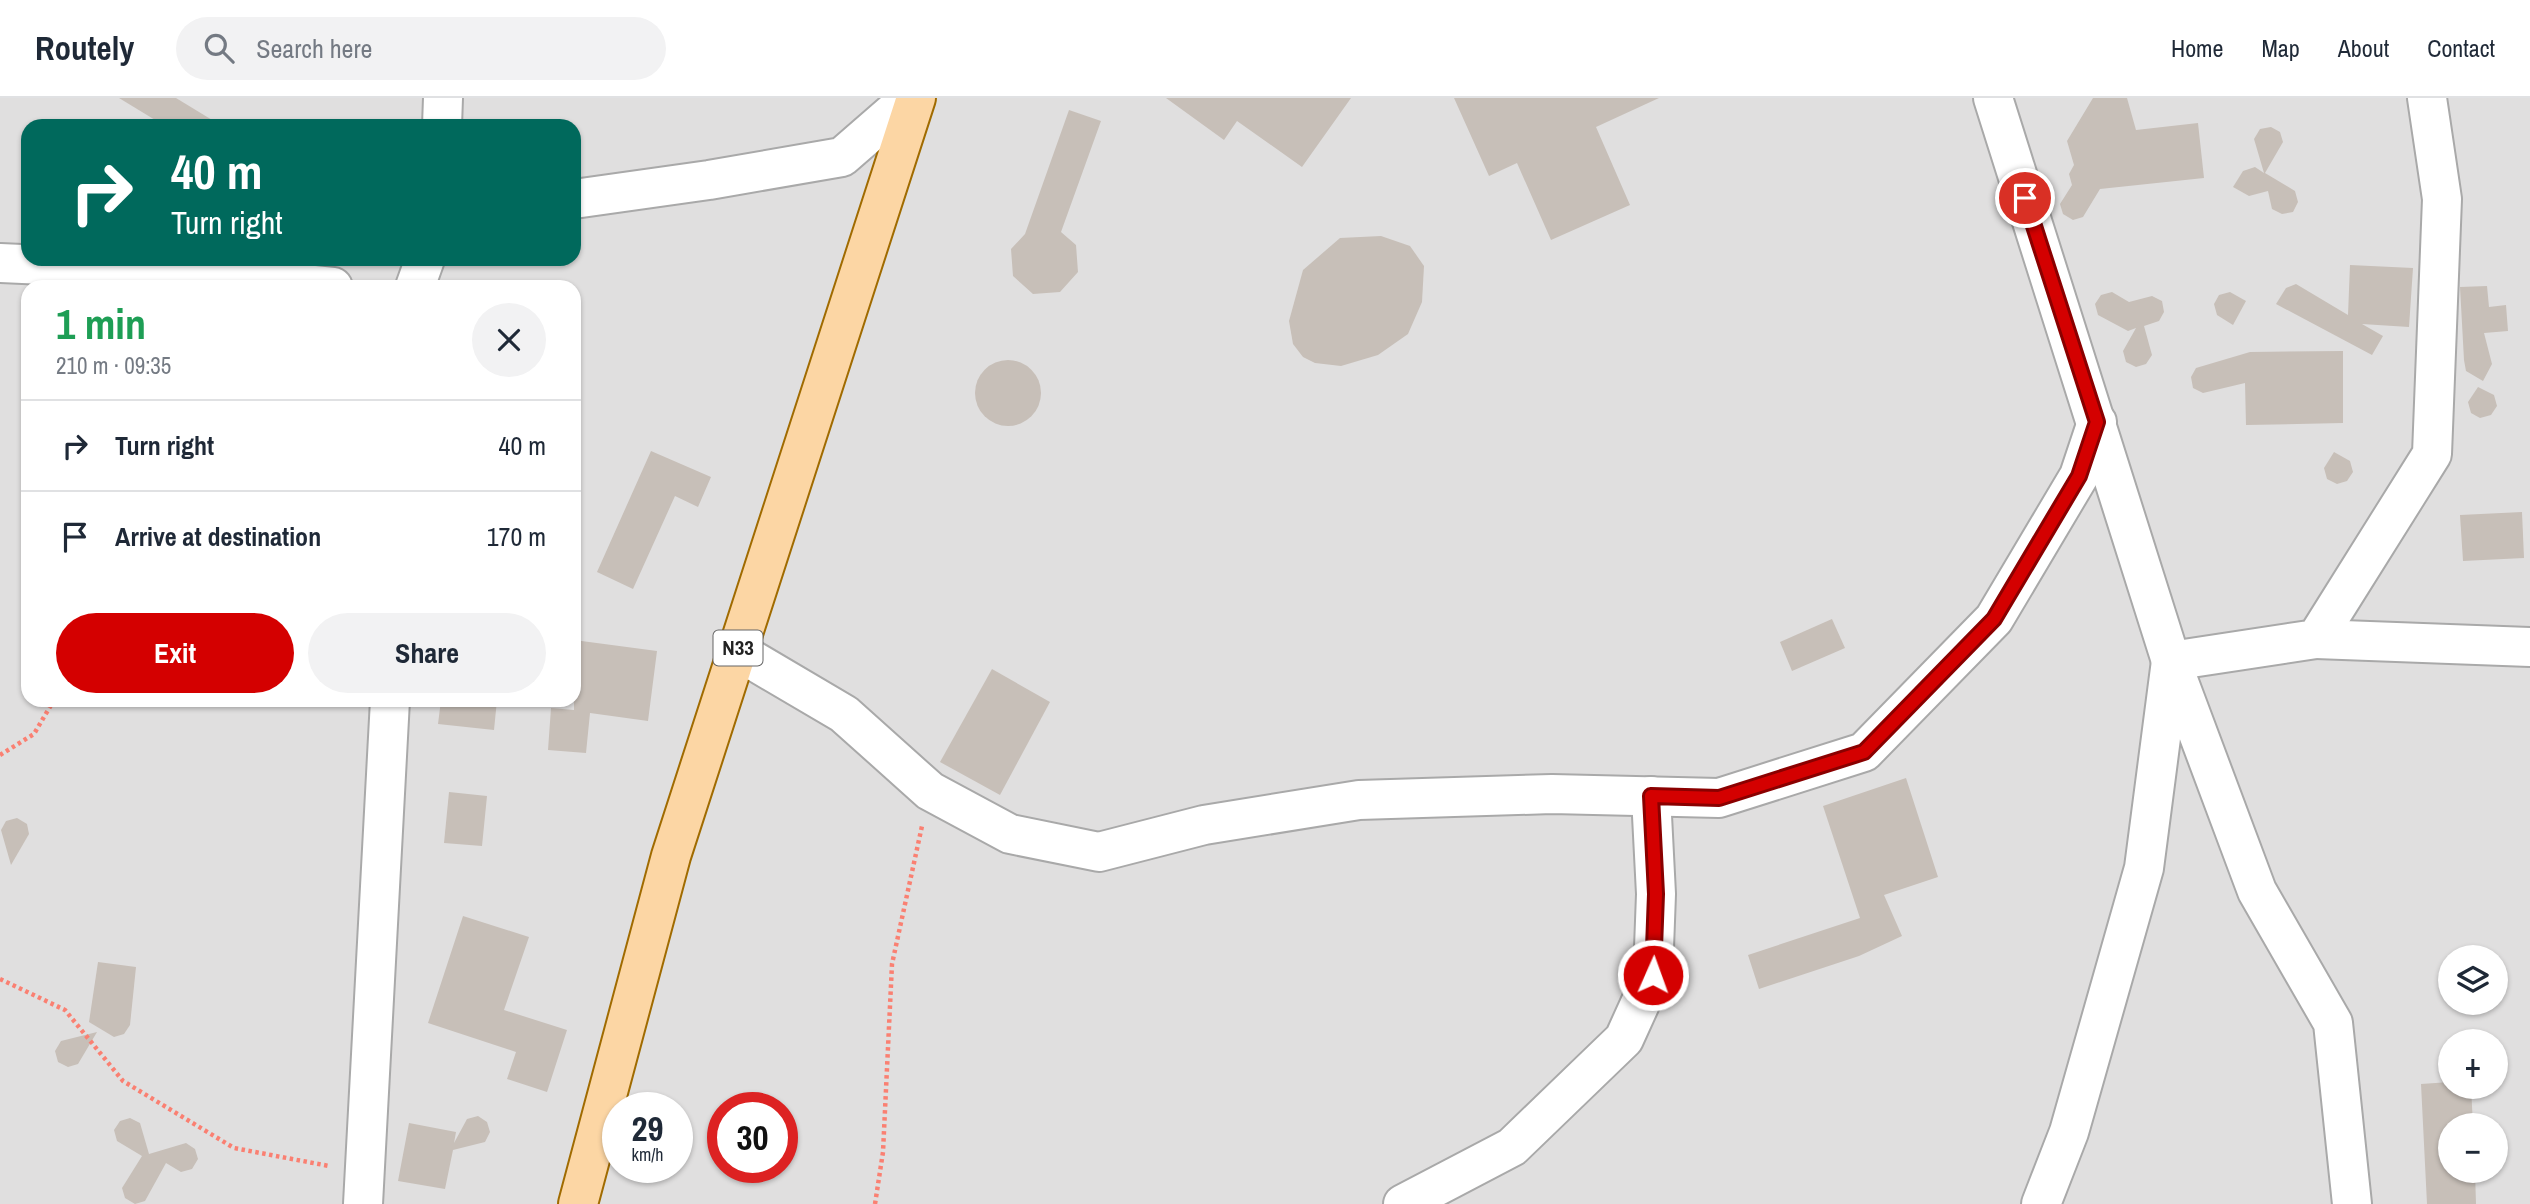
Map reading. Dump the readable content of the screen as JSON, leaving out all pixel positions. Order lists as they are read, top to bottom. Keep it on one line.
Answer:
{"streets":{"main road":["N33"]},"page":{"header":"Routely","search":"Search here","nav":["Home","Map","About","Contact"],"turn":["40 m","Turn right"],"heading":["1 min","210 m · 09:35"],"list":[{"name":"Turn right","value":"40 m"},{"name":"Arrive at destination","value":"170 m"}],"buttons":["Exit","Share"],"map_buttons":["+","−"],"speed":"29 km/h","limit":"30"}}
